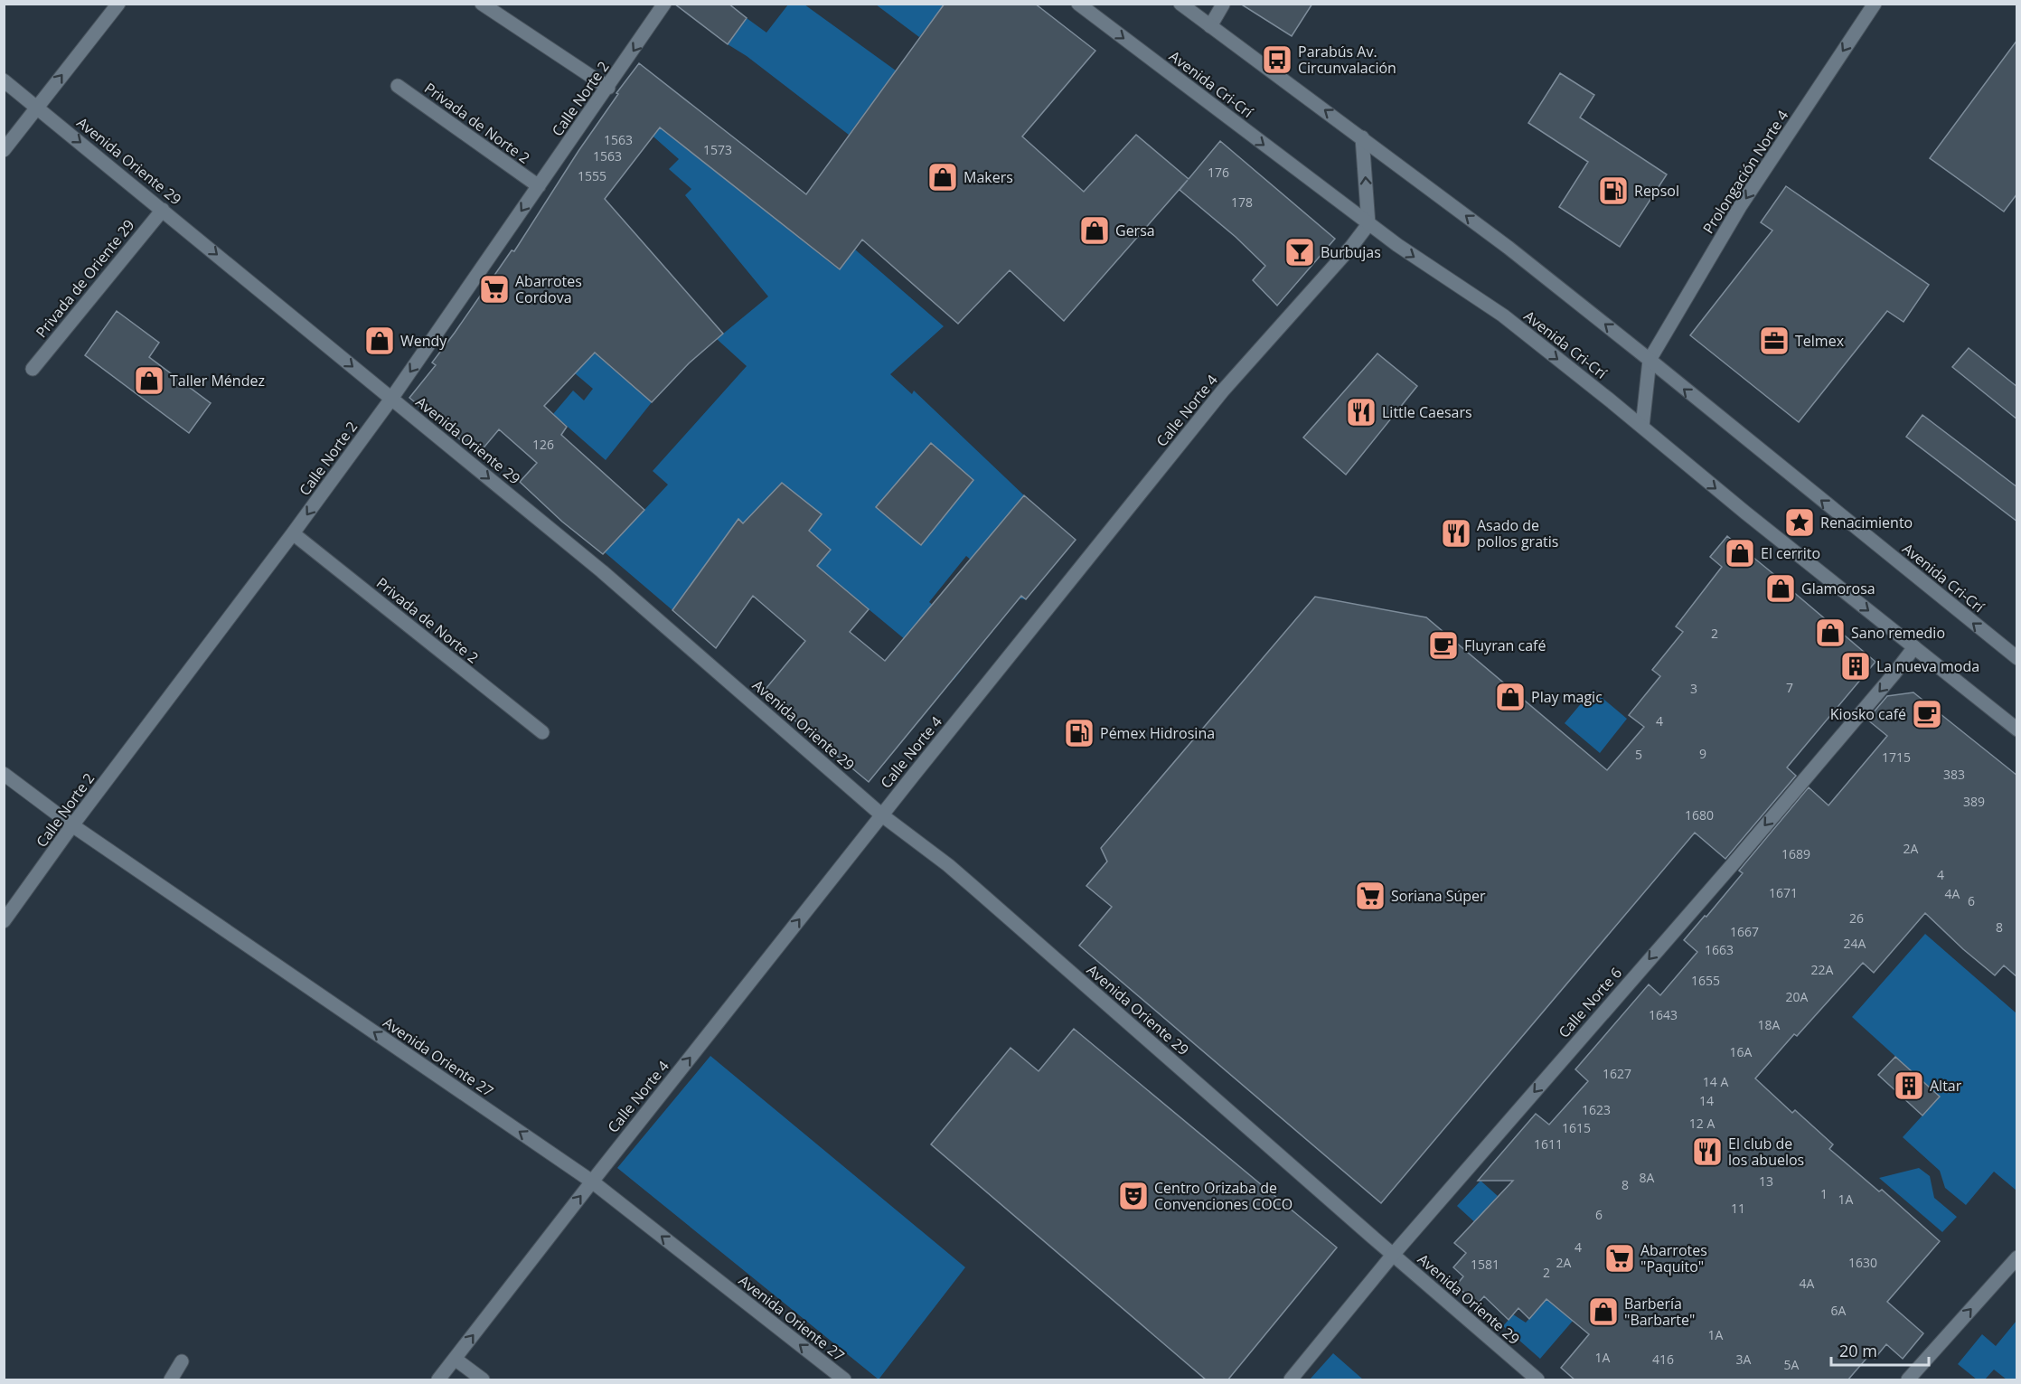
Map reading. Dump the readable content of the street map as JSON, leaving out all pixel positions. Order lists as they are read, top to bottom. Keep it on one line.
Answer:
{"streets":{"street":["Avenida Cri-Crí","Calle Norte 2","Privada de Norte 2","Avenida Oriente 29","Prolongación Norte 4","Privada de Oriente 29","Calle Norte 4","Calle Norte 6","Avenida Oriente 27"]},"crossings":[["Avenida Cri-Crí","Prolongación Norte 4"],["Avenida Cri-Crí","Calle Norte 4"],["Avenida Cri-Crí","Calle Norte 6"],["Calle Norte 2","Privada de Norte 2"],["Calle Norte 2","Avenida Oriente 29"],["Calle Norte 2","Avenida Oriente 27"],["Avenida Oriente 29","Privada de Oriente 29"],["Avenida Oriente 29","Calle Norte 4"],["Avenida Oriente 29","Calle Norte 6"],["Calle Norte 4","Avenida Oriente 27"]],"one_way":["Calle Norte 2","Avenida Oriente 29","Prolongación Norte 4","Calle Norte 4","Calle Norte 6","Avenida Oriente 27"],"places":{"bus stop":["Parabús Av. Circunvalación"],"shop":["Makers","Gersa","Wendy","Taller Méndez","El cerrito","Glamorosa","Sano remedio","Play magic","Barbería \"Barbarte\""],"fuel station":["Repsol","Pémex Hidrosina"],"bar":["Burbujas"],"supermarket":["Abarrotes Cordova","Soriana Súper","Abarrotes \"Paquito\""],"office":["Telmex"],"restaurant":["Little Caesars","Asado de pollos gratis","El club de los abuelos"],"place":["Renacimiento"],"cafe":["Fluyran café","Kiosko café"],"building":["La nueva moda","Altar"],"theatre":["Centro Orizaba de Convenciones COCO"]},"house_numbers":["1563","1573","1563","176","1555","178","126","2","7","3","4","9","5","1715","383","389","1680","2A","1689","4","1671","4A","6","26","8","1667","24A","1663","22A","1655","20A","1643","18A","16A","1627","14 A","14","1623","12 A","1615","1611","8A","13","8","1","1A","11","6","4","2A","1630","1581","2","4A","6A","1A","1A","416","3A","5A"],"scale_bar":"20 m"}
